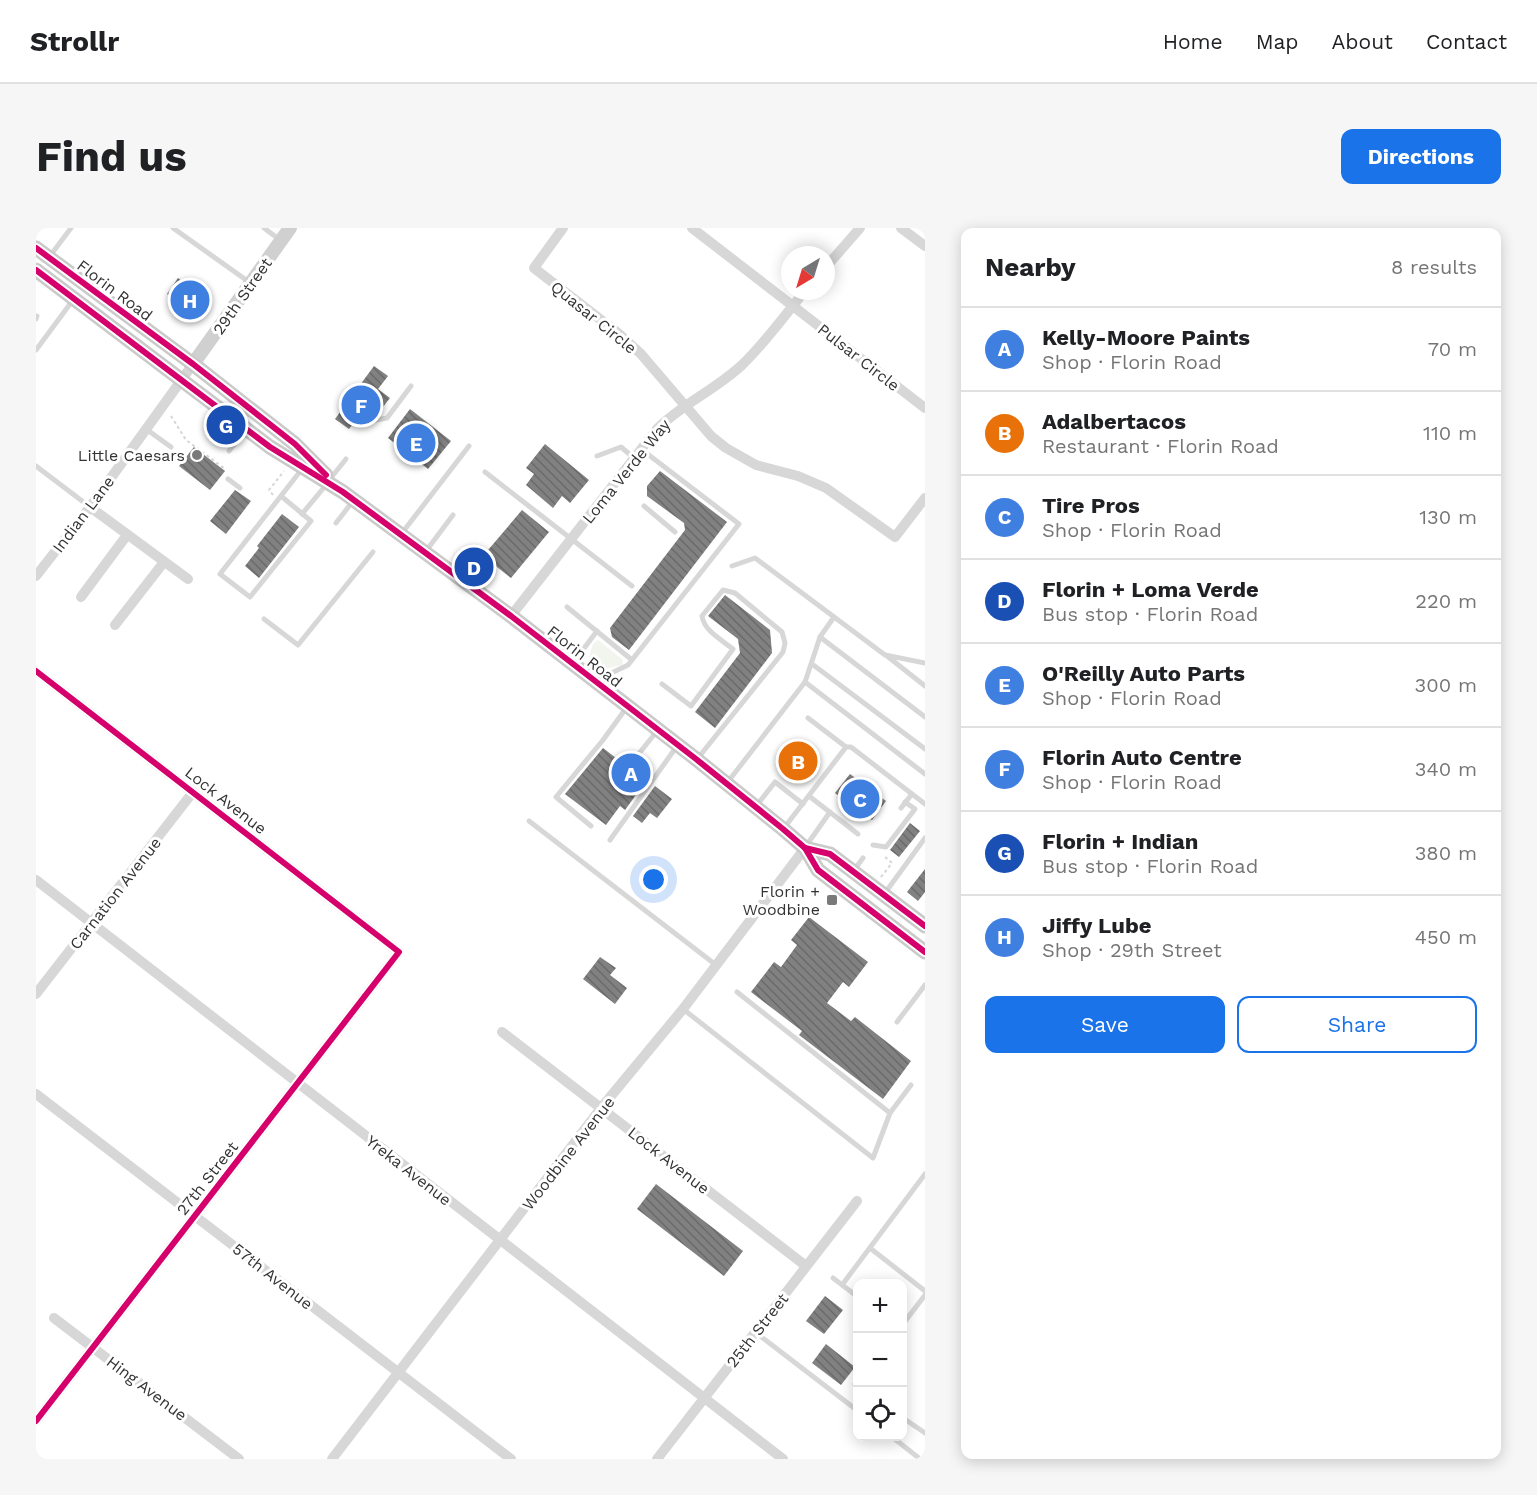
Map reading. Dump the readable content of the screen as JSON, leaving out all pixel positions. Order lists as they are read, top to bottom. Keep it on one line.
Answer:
{"streets":{"main road":["Florin Road"],"street":["29th Street","Quasar Circle","Pulsar Circle","Loma Verde Way","Indian Lane","Lock Avenue","Carnation Avenue","Woodbine Avenue","Yreka Avenue","27th Street","57th Avenue","25th Street","Hing Avenue"]},"crossings":[["Florin Road","29th Street"],["Florin Road","Loma Verde Way"],["Florin Road","Indian Lane"],["Florin Road","Woodbine Avenue"],["29th Street","Indian Lane"],["Quasar Circle","Loma Verde Way"],["Pulsar Circle","Loma Verde Way"],["Lock Avenue","Carnation Avenue"],["Lock Avenue","Woodbine Avenue"],["Lock Avenue","27th Street"],["Lock Avenue","25th Street"],["Carnation Avenue","Yreka Avenue"],["Woodbine Avenue","Yreka Avenue"],["Woodbine Avenue","57th Avenue"],["Yreka Avenue","27th Street"],["Yreka Avenue","25th Street"],["27th Street","57th Avenue"],["27th Street","Hing Avenue"]],"places":{"other":["Little Caesars"],"transit":["Florin + Woodbine"]},"north":"bottom left","page":{"header":"Strollr","nav":["Home","Map","About","Contact"],"buttons":["Directions",["Save","Share"]],"title":"Find us","heading":["Nearby","8 results"],"pins":["H","F","G","E","D","B","A","C"],"list":[{"mark":"A","name":"Kelly-Moore Paints","note":"Shop · Florin Road","value":"70 m"},{"mark":"B","name":"Adalbertacos","note":"Restaurant · Florin Road","value":"110 m"},{"mark":"C","name":"Tire Pros","note":"Shop · Florin Road","value":"130 m"},{"mark":"D","name":"Florin + Loma Verde","note":"Bus stop · Florin Road","value":"220 m"},{"mark":"E","name":"O'Reilly Auto Parts","note":"Shop · Florin Road","value":"300 m"},{"mark":"F","name":"Florin Auto Centre","note":"Shop · Florin Road","value":"340 m"},{"mark":"G","name":"Florin + Indian","note":"Bus stop · Florin Road","value":"380 m"},{"mark":"H","name":"Jiffy Lube","note":"Shop · 29th Street","value":"450 m"}],"map_buttons":["+","−"]}}
